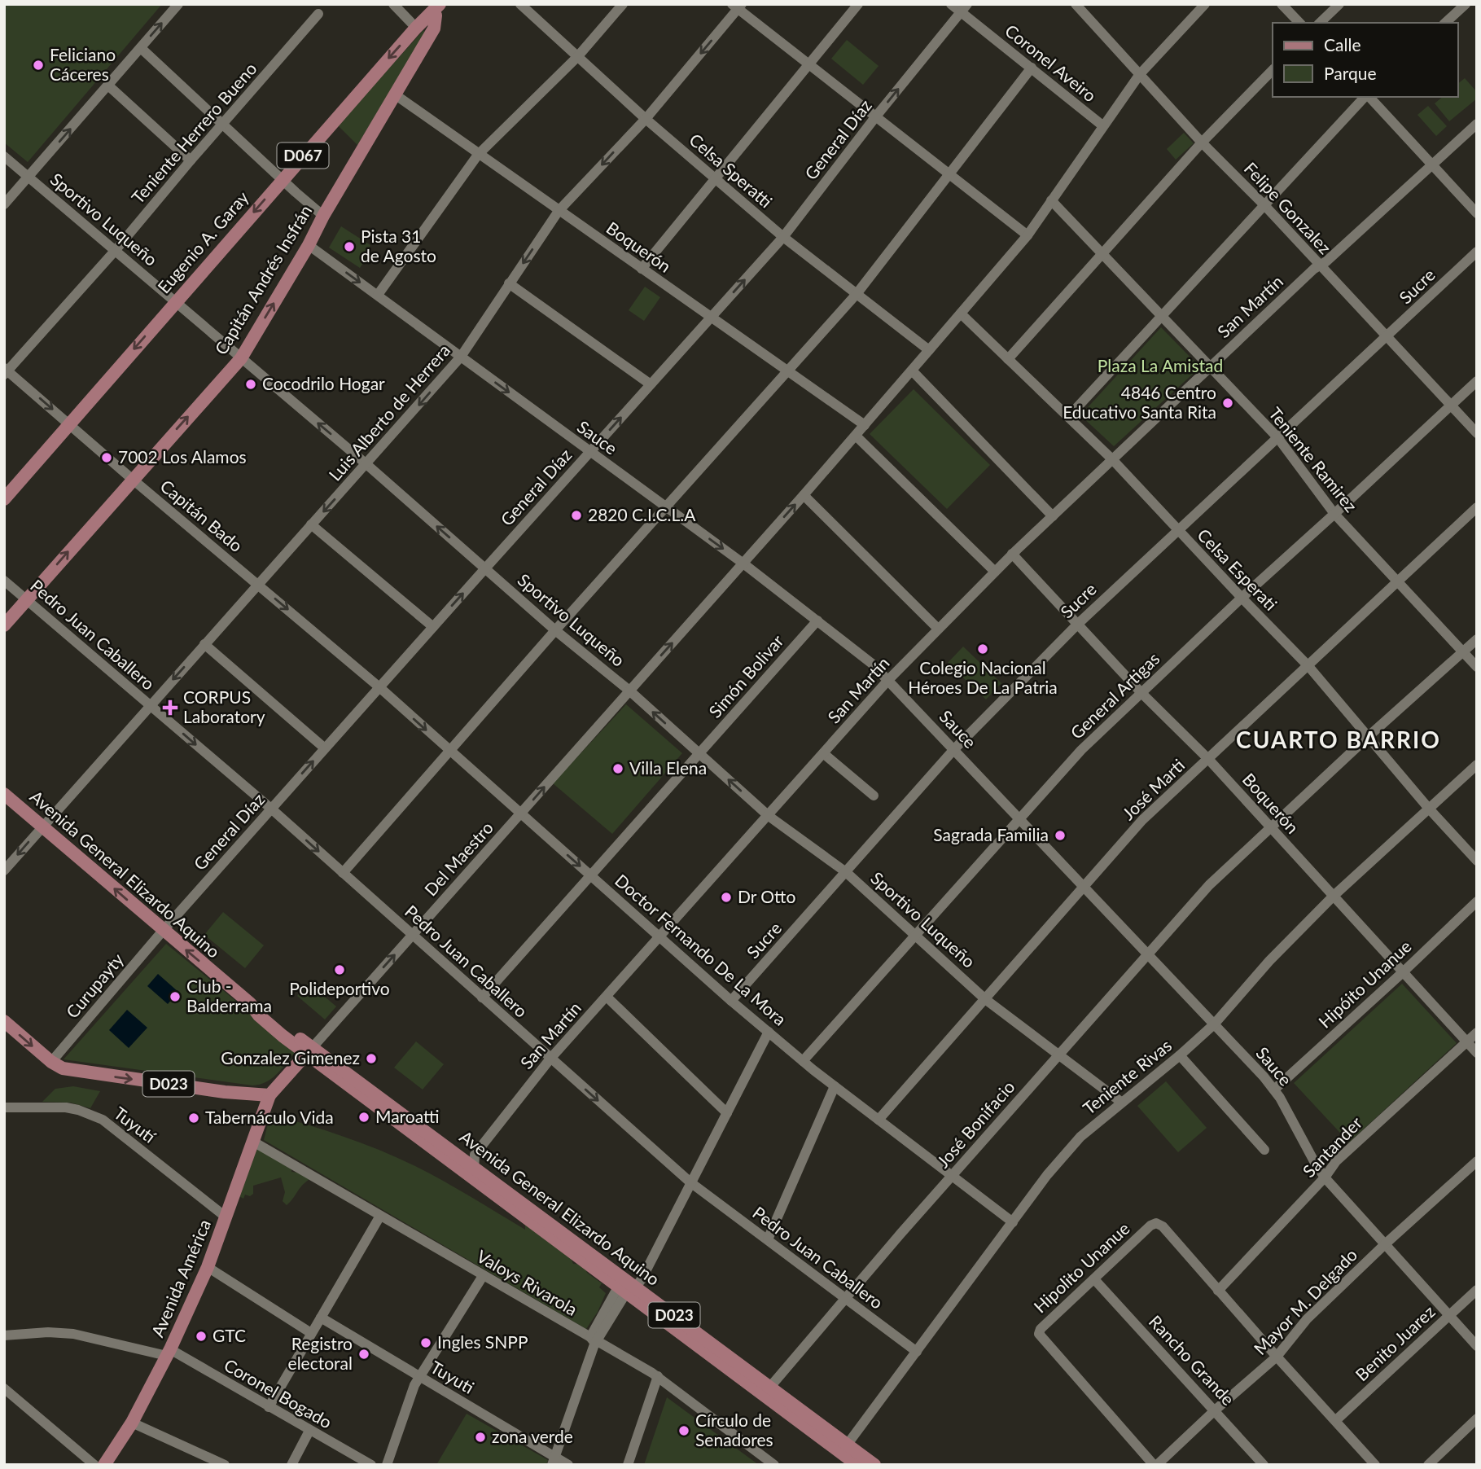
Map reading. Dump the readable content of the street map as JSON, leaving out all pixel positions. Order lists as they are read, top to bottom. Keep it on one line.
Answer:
{"streets":{"main road":["D067","Eugenio A. Garay","Capitán Andrés Insfrán","Avenida General Elizardo Aquino","D023","Avenida América"],"street":["Coronel Aveiro","Teniente Herrero Bueno","General Díaz","Celsa Speratti","Felipe Gonzalez","Sportivo Luqueño","Boquerón","Sucre","San Martín","Luis Alberto de Herrera","Sauce","Teniente Ramirez","Capitán Bado","Celsa Esperati","Pedro Juan Caballero","Simón Bolivar","General Artigas","José Marti","Del Maestro","Doctor Fernando De La Mora","Hipóito Unanue","Curupayty","Teniente Rivas","José Bonifacio","Tuyutí","Santander","Hipolito Unanue","Valoys Rivarola","Mayor M. Delgado","Benito Juarez","Rancho Grande","Tuyuti","Coronel Bogado"]},"crossings":[["Coronel Aveiro","General Díaz"],["Coronel Aveiro","Del Maestro"],["Teniente Herrero Bueno","Sportivo Luqueño"],["Teniente Herrero Bueno","Capitán Bado"],["General Díaz","Celsa Speratti"],["General Díaz","Sportivo Luqueño"],["General Díaz","Boquerón"],["General Díaz","Sauce"],["General Díaz","Capitán Bado"],["General Díaz","Pedro Juan Caballero"],["General Díaz","Avenida General Elizardo Aquino"],["General Díaz","Doctor Fernando De La Mora"],["General Díaz","Curupayty"],["Celsa Speratti","Luis Alberto de Herrera"],["Celsa Speratti","Del Maestro"],["Felipe Gonzalez","Sucre"],["Felipe Gonzalez","San Martín"],["Felipe Gonzalez","General Artigas"],["Felipe Gonzalez","Del Maestro"],["Sportivo Luqueño","Eugenio A. Garay"],["Sportivo Luqueño","Capitán Andrés Insfrán"],["Sportivo Luqueño","Sucre"],["Sportivo Luqueño","San Martín"],["Sportivo Luqueño","Luis Alberto de Herrera"],["Sportivo Luqueño","Simón Bolivar"],["Sportivo Luqueño","General Artigas"],["Sportivo Luqueño","José Marti"],["Sportivo Luqueño","Del Maestro"],["Sportivo Luqueño","Teniente Rivas"],["Sportivo Luqueño","José Bonifacio"],["Eugenio A. Garay","Capitán Andrés Insfrán"],["Eugenio A. Garay","Capitán Bado"],["Boquerón","Capitán Andrés Insfrán"],["Boquerón","Sucre"],["Boquerón","San Martín"],["Boquerón","Luis Alberto de Herrera"],["Boquerón","General Artigas"],["Boquerón","José Marti"],["Boquerón","Del Maestro"],["Boquerón","Hipóito Unanue"],["Boquerón","Teniente Rivas"],["Boquerón","José Bonifacio"],["Boquerón","Santander"],["Capitán Andrés Insfrán","Sauce"],["Capitán Andrés Insfrán","Capitán Bado"],["Capitán Andrés Insfrán","Pedro Juan Caballero"],["Sucre","Sauce"],["Sucre","Teniente Ramirez"],["Sucre","Celsa Esperati"],["Sucre","Doctor Fernando De La Mora"],["San Martín","Sauce"],["San Martín","Teniente Ramirez"],["San Martín","Celsa Esperati"],["San Martín","Pedro Juan Caballero"],["San Martín","Avenida General Elizardo Aquino"],["San Martín","Doctor Fernando De La Mora"],["Luis Alberto de Herrera","Sauce"],["Luis Alberto de Herrera","Capitán Bado"],["Luis Alberto de Herrera","Pedro Juan Caballero"],["Luis Alberto de Herrera","Avenida General Elizardo Aquino"],["Sauce","Simón Bolivar"],["Sauce","General Artigas"],["Sauce","José Marti"],["Sauce","Del Maestro"],["Sauce","Hipóito Unanue"],["Sauce","Teniente Rivas"],["Sauce","José Bonifacio"],["Sauce","Santander"],["Sauce","Mayor M. Delgado"],["Sauce","Benito Juarez"],["Teniente Ramirez","General Artigas"],["Teniente Ramirez","José Marti"],["Teniente Ramirez","Del Maestro"],["Teniente Ramirez","José Bonifacio"],["Capitán Bado","Doctor Fernando De La Mora"],["Celsa Esperati","General Artigas"],["Celsa Esperati","José Marti"],["Celsa Esperati","Del Maestro"],["Celsa Esperati","Teniente Rivas"],["Celsa Esperati","José Bonifacio"],["Pedro Juan Caballero","Simón Bolivar"],["Pedro Juan Caballero","Del Maestro"],["Pedro Juan Caballero","Teniente Rivas"],["Pedro Juan Caballero","José Bonifacio"],["Simón Bolivar","Doctor Fernando De La Mora"],["General Artigas","Doctor Fernando De La Mora"],["José Marti","Doctor Fernando De La Mora"],["Del Maestro","Avenida General Elizardo Aquino"],["Del Maestro","Doctor Fernando De La Mora"],["Avenida General Elizardo Aquino","Curupayty"],["Avenida General Elizardo Aquino","Teniente Rivas"],["Avenida General Elizardo Aquino","José Bonifacio"],["Doctor Fernando De La Mora","Teniente Rivas"],["Doctor Fernando De La Mora","José Bonifacio"],["Curupayty","D023"],["D023","Avenida América"],["Tuyutí","Avenida América"],["Santander","Hipolito Unanue"],["Hipolito Unanue","Mayor M. Delgado"],["Hipolito Unanue","Rancho Grande"],["Avenida América","Valoys Rivarola"],["Avenida América","Coronel Bogado"],["Mayor M. Delgado","Rancho Grande"]],"one_way":["Eugenio A. Garay","Capitán Andrés Insfrán","Luis Alberto de Herrera","Del Maestro"],"districts":["CUARTO BARRIO"],"parks":["Plaza La Amistad"],"places":{"other":["Feliciano Cáceres","Pista 31 de Agosto","Cocodrilo Hogar","4846 Centro Educativo Santa Rita","7002 Los Alamos","2820 C.I.C.L.A","Colegio Nacional Héroes De La Patria","Villa Elena","Sagrada Familia","Dr Otto","Polideportivo","Club - Balderrama","Gonzalez Gimenez","Maroatti","Tabernáculo Vida","GTC","Ingles SNPP","Registro electoral","Círculo de Senadores","zona verde"],"health":["CORPUS Laboratory"]},"legend":["Calle","Parque"]}
